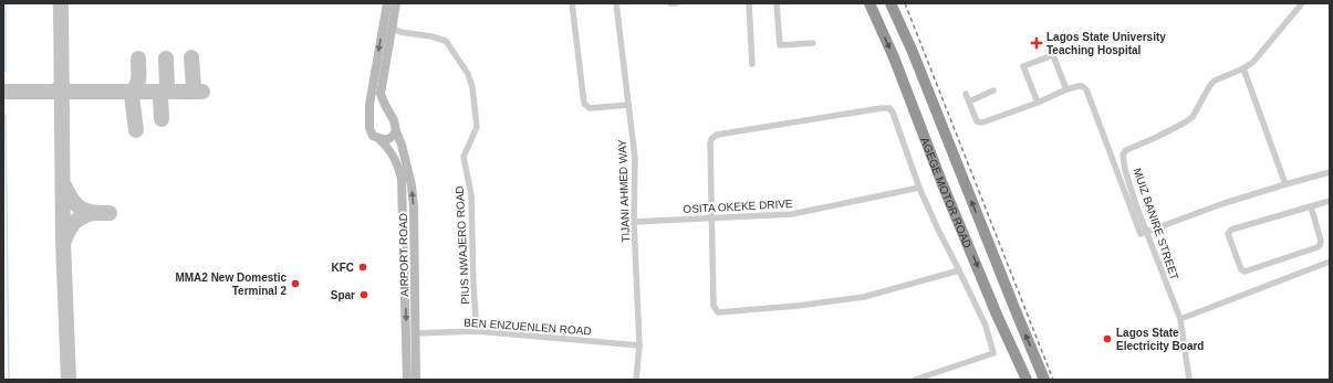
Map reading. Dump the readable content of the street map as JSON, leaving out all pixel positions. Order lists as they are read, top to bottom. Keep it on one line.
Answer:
{"streets":{"highway":["AGEGE MOTOR ROAD"],"main road":["AIRPORT ROAD"],"street":["TIJANI AHMED WAY","OSITA OKEKE DRIVE","MUIZ BANIRE STREET","PIUS NWAJERO ROAD","BEN ENZUENLEN ROAD"]},"crossings":[["TIJANI AHMED WAY","OSITA OKEKE DRIVE"],["TIJANI AHMED WAY","BEN ENZUENLEN ROAD"],["PIUS NWAJERO ROAD","BEN ENZUENLEN ROAD"],["AIRPORT ROAD","BEN ENZUENLEN ROAD"]],"places":{"health":["Lagos State University Teaching Hospital"],"other":["KFC","MMA2 New Domestic Terminal 2","Spar","Lagos State Electricity Board"]}}
